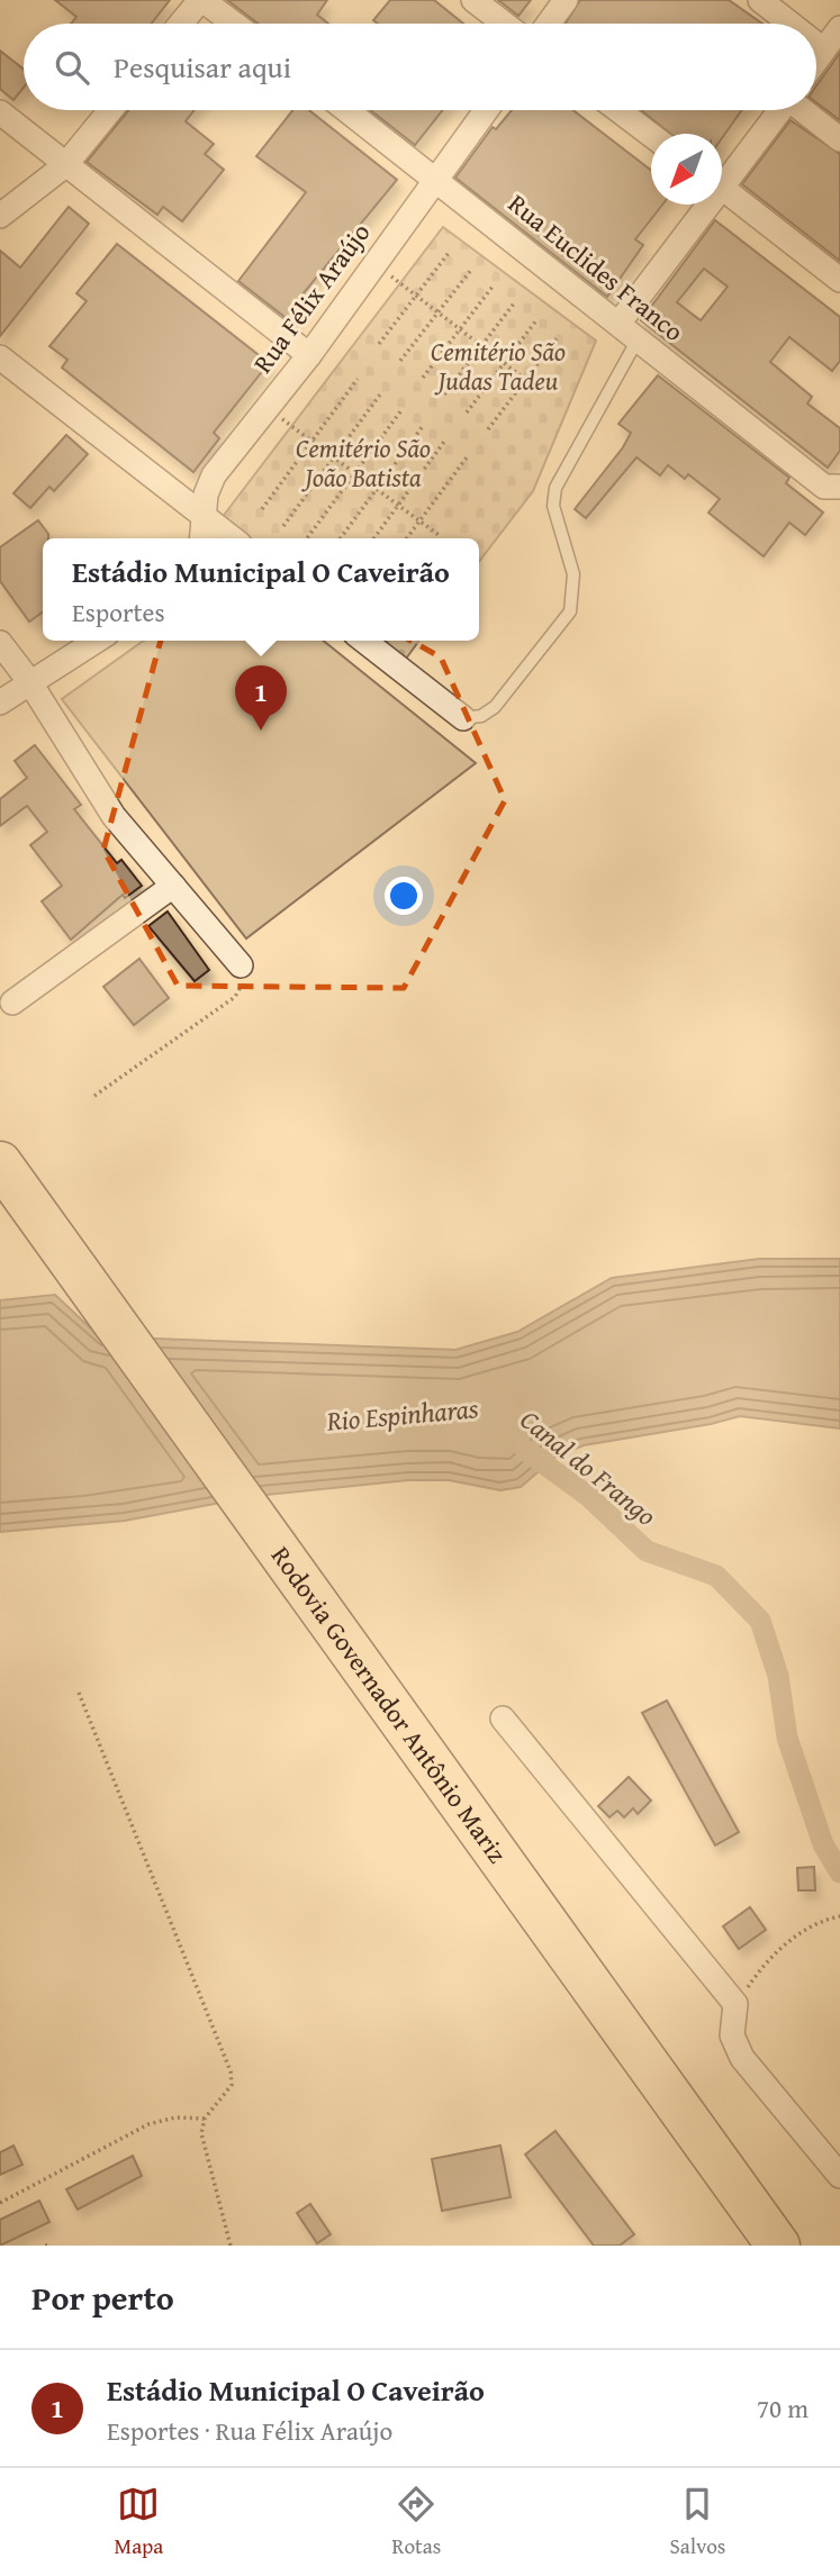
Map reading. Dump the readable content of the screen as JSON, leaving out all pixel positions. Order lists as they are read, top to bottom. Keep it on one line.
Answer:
{"streets":{"highway":["Rodovia Governador Antônio Mariz"],"street":["Rua Euclides Franco","Rua Félix Araújo"]},"crossings":[["Rua Euclides Franco","Rua Félix Araújo"]],"water":["Rio Espinharas","Canal do Frango"],"parks":["Cemitério São Judas Tadeu","Cemitério São João Batista"],"north":"bottom left","page":{"search":"Pesquisar aqui","popup":["Estádio Municipal O Caveirão","Esportes"],"pins":"1","heading":"Por perto","list":[{"mark":"1","name":"Estádio Municipal O Caveirão","note":"Esportes · Rua Félix Araújo","value":"70 m"}],"nav":["Mapa","Rotas","Salvos"]}}
